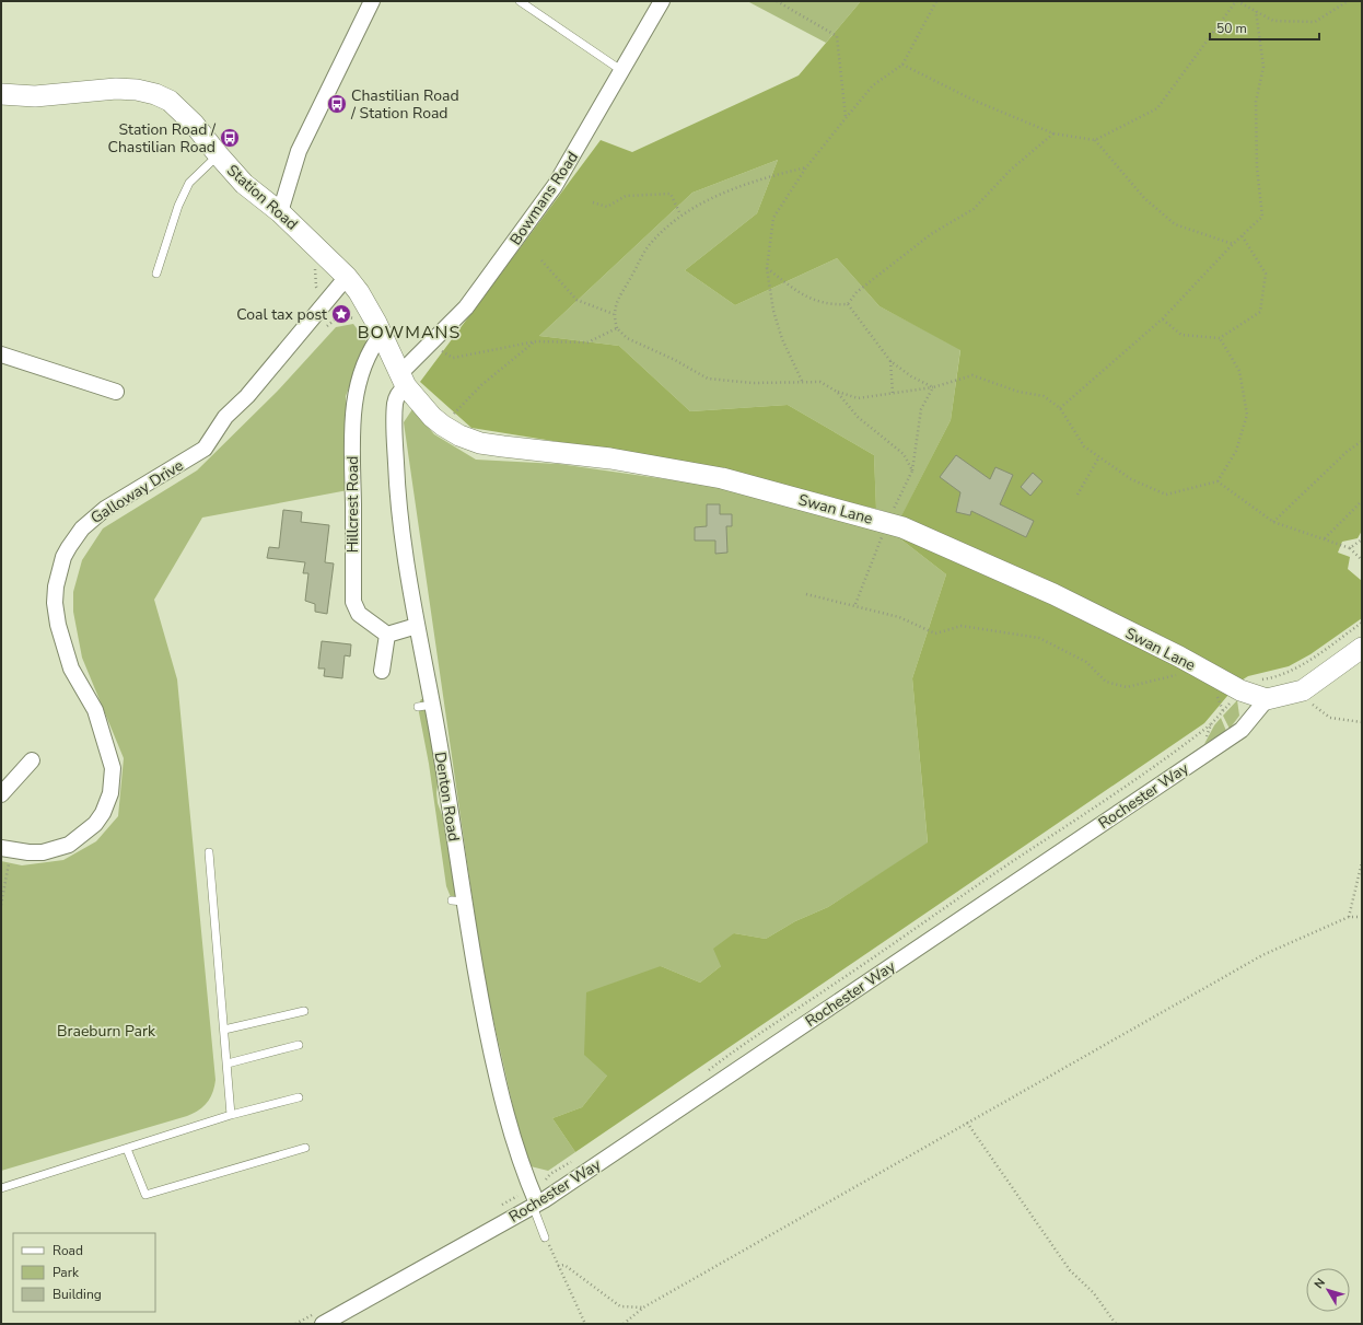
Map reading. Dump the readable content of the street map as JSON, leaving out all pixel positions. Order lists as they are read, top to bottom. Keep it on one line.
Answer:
{"streets":{"street":["Station Road","Bowmans Road","Galloway Drive","Hillcrest Road","Swan Lane","Rochester Way","Denton Road"]},"crossings":[["Station Road","Bowmans Road"],["Station Road","Galloway Drive"],["Station Road","Hillcrest Road"],["Station Road","Swan Lane"],["Station Road","Denton Road"],["Bowmans Road","Swan Lane"],["Bowmans Road","Denton Road"],["Swan Lane","Rochester Way"],["Swan Lane","Denton Road"],["Rochester Way","Denton Road"]],"districts":["BOWMANS"],"parks":["Braeburn Park"],"places":{"bus stop":["Chastilian Road / Station Road","Station Road / Chastilian Road"],"place":["Coal tax post"]},"legend":["Road","Park","Building"],"scale_bar":"50 m","north":"top left"}
